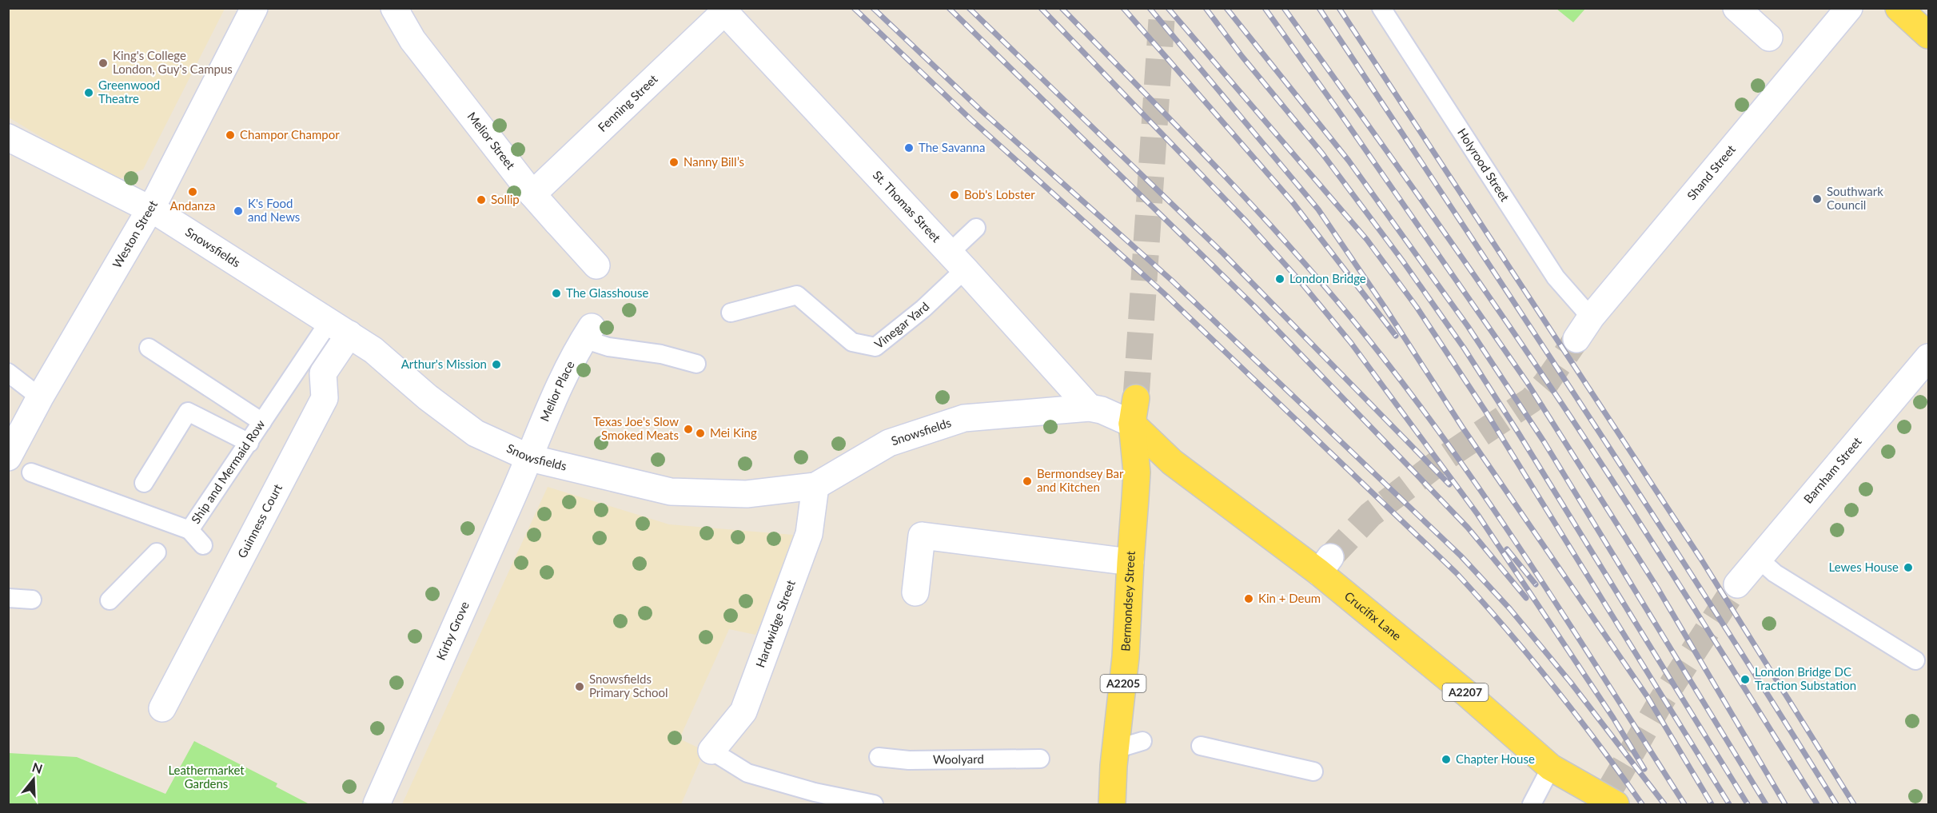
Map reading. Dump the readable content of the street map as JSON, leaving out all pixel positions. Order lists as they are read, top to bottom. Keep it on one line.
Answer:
{"streets":{"main road":["Bermondsey Street","Crucifix Lane","A2205","A2207"],"street":["Fenning Street","Melior Street","Shand Street","St. Thomas Street","Weston Street","Snowsfields","Melior Place","Barnham Street","Guinness Court","Hardwidge Street","Kirby Grove"],"lane":["Holyrood Street","Vinegar Yard","Ship and Mermaid Row","Woolyard"]},"crossings":[["Fenning Street","Melior Street"],["Fenning Street","St. Thomas Street"],["Holyrood Street","Shand Street"],["St. Thomas Street","Snowsfields"],["St. Thomas Street","Vinegar Yard"],["Weston Street","Snowsfields"],["Snowsfields","Melior Place"],["Snowsfields","Ship and Mermaid Row"],["Snowsfields","Guinness Court"],["Snowsfields","Bermondsey Street"],["Snowsfields","Crucifix Lane"],["Snowsfields","Hardwidge Street"],["Snowsfields","Kirby Grove"],["Melior Place","Kirby Grove"],["Ship and Mermaid Row","Guinness Court"],["Bermondsey Street","Crucifix Lane"]],"parks":["Leathermarket Gardens"],"places":["King's College London, Guy's Campus","Greenwood Theatre","Champor Champor","The Savanna","Nanny Bill’s","Andanza","Bob's Lobster","Southwark Council","Sollip","K's Food and News","London Bridge","The Glasshouse","Arthur's Mission","Texas Joe's Slow Smoked Meats","Mei King","Bermondsey Bar and Kitchen","Lewes House","Kin + Deum","London Bridge DC Traction Substation","Snowsfields Primary School","Chapter House"],"north":"top"}
